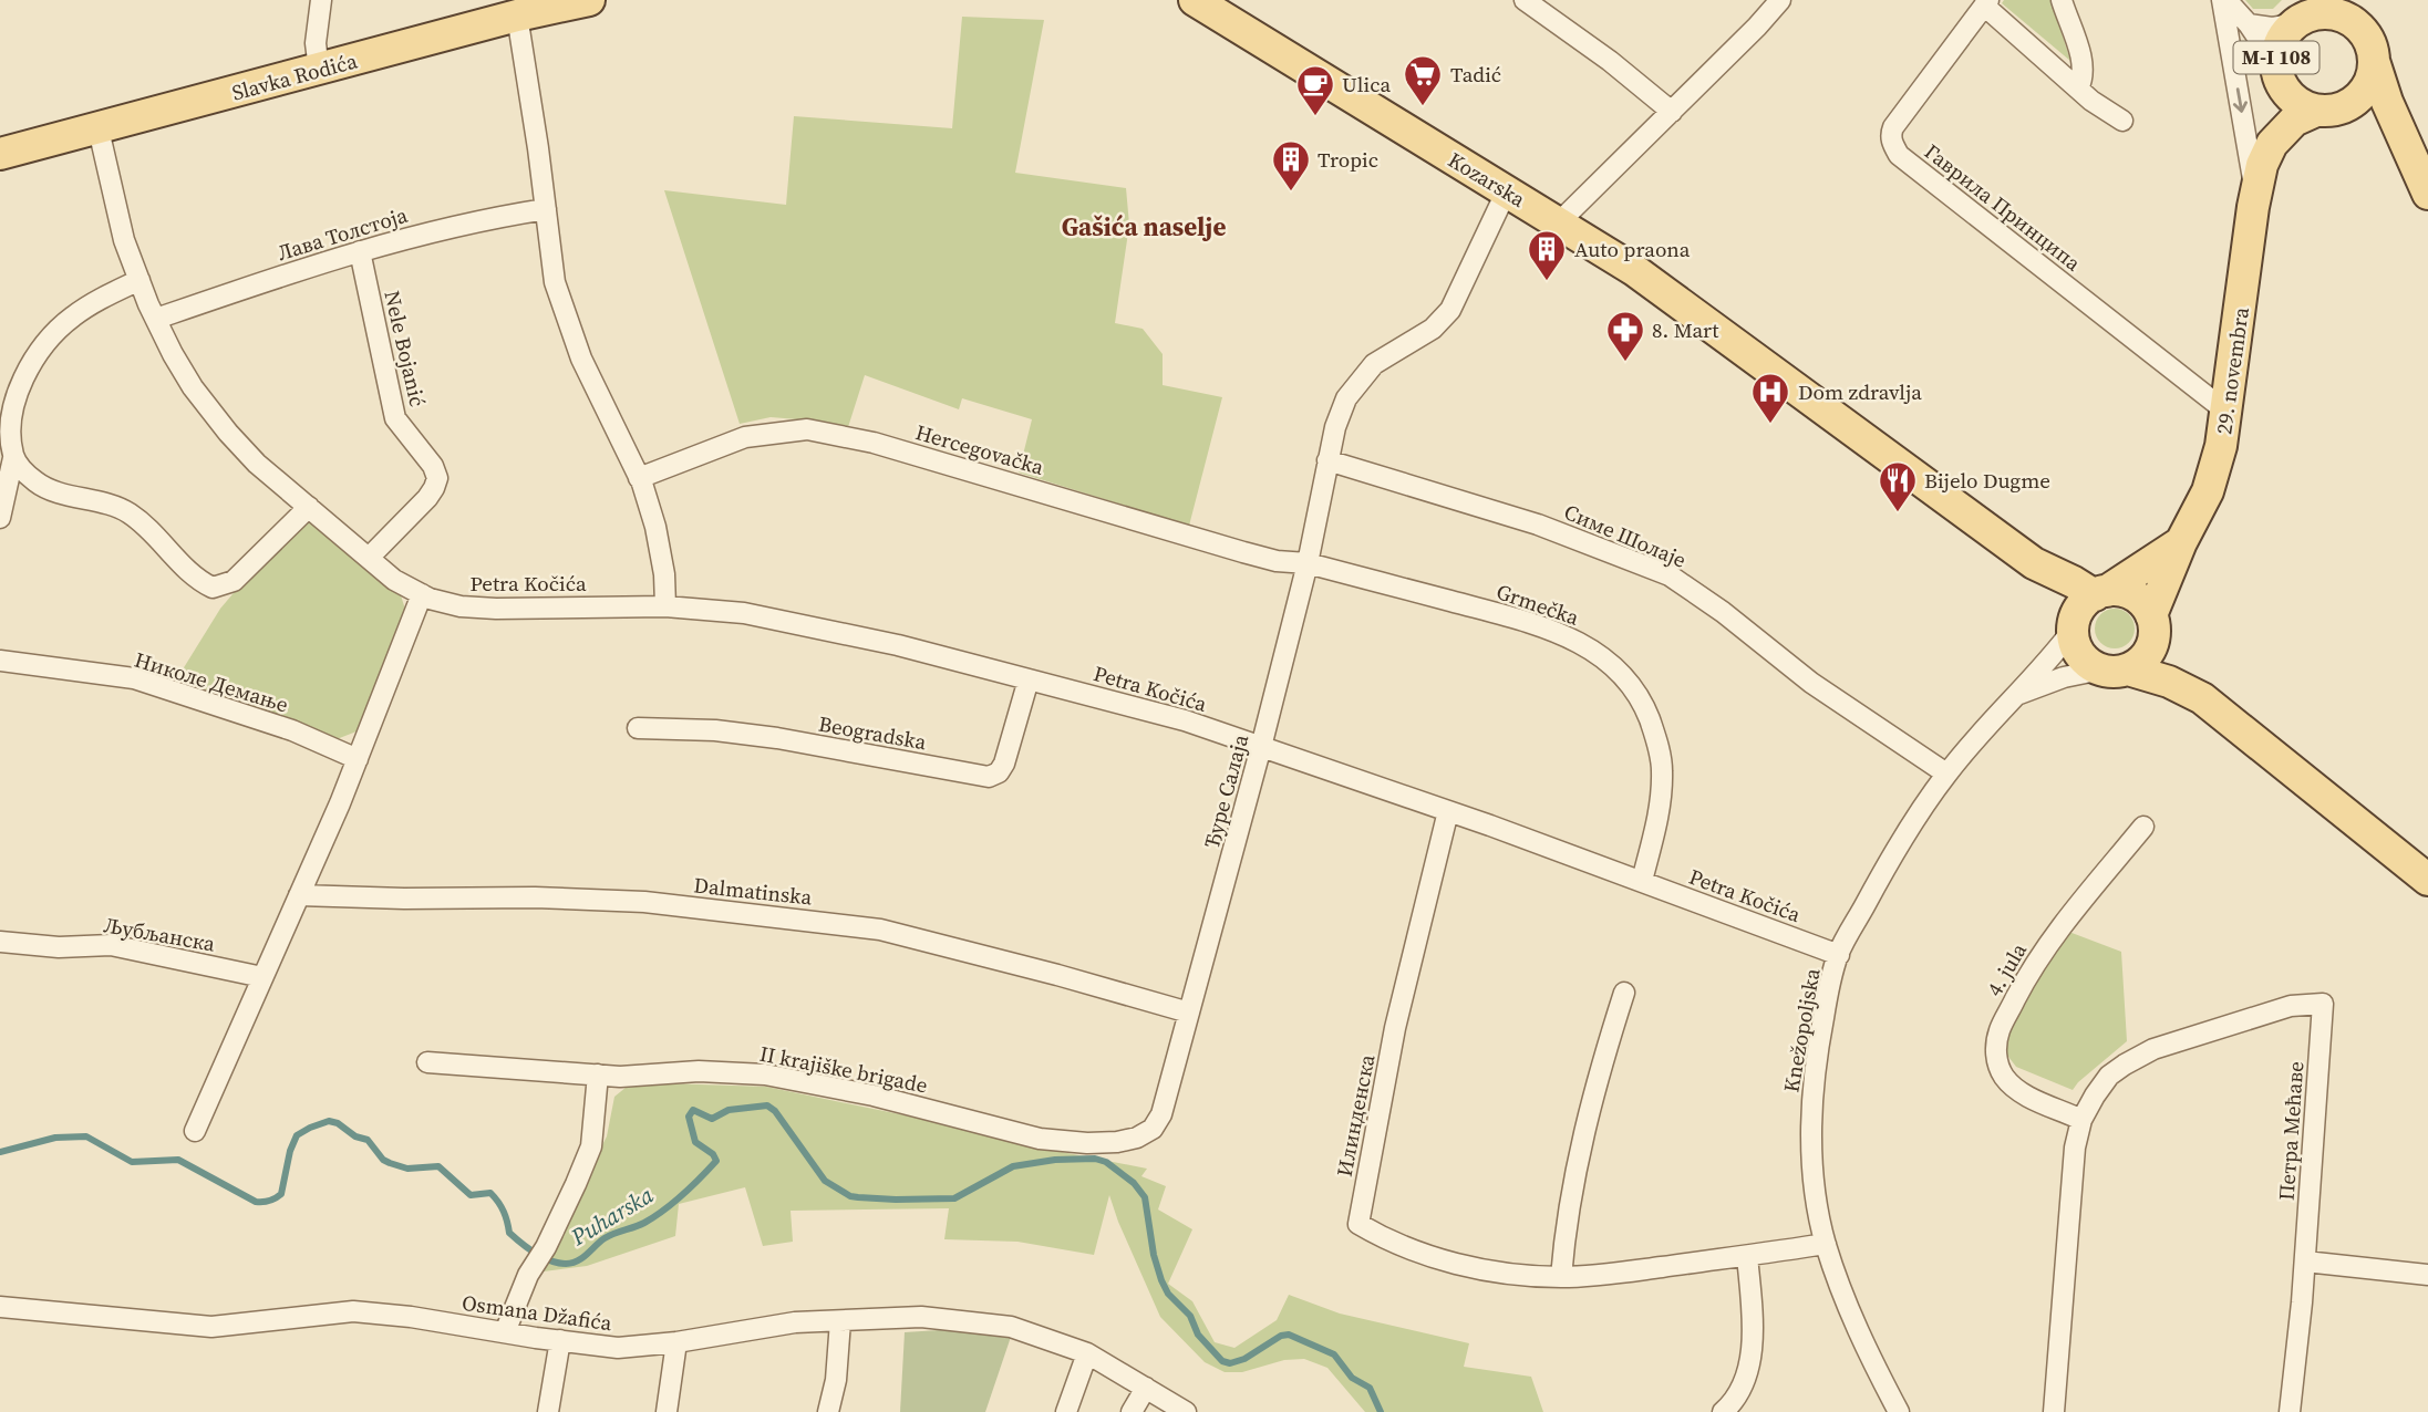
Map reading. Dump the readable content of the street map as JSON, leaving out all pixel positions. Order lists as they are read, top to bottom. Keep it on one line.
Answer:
{"streets":{"main road":["M-I 108","Slavka Rodića","Kozarska","29. novembra"],"street":["Гаврила Принципа","Лава Толстоја","Nele Bojanić","Hercegovačka","Симе Шолаје","Petra Kočića","Grmečka","Николе Демање","Beogradska","Ђуре Салаја","Dalmatinska","Љубљанска","4. jula","Knežopoljska","II krajiške brigade","Илинденска","Петра Мећаве","Osmana Džafića"]},"crossings":[["M-I 108","29. novembra"],["Slavka Rodića","Petra Kočića"],["Kozarska","Ђуре Салаја"],["Гаврила Принципа","29. novembra"],["Лава Толстоја","Nele Bojanić"],["Лава Толстоја","Petra Kočića"],["Nele Bojanić","Petra Kočića"],["29. novembra","Knežopoljska"],["Hercegovačka","Grmečka"],["Hercegovačka","Ђуре Салаја"],["Симе Шолаје","Ђуре Салаја"],["Симе Шолаје","Knežopoljska"],["Petra Kočića","Grmečka"],["Petra Kočića","Beogradska"],["Petra Kočića","Ђуре Салаја"],["Petra Kočića","Knežopoljska"],["Petra Kočića","Илинденска"],["Grmečka","Ђуре Салаја"],["Ђуре Салаја","Dalmatinska"],["Ђуре Салаја","II krajiške brigade"],["4. jula","Петра Мећаве"],["Knežopoljska","Илинденска"]],"districts":["Gašića naselje"],"water":["Puharska"],"places":{"supermarket":["Tadić"],"cafe":["Ulica"],"building":["Tropic","Auto praona"],"pharmacy":["8. Mart"],"hospital":["Dom zdravlja"],"restaurant":["Bijelo Dugme"]}}
